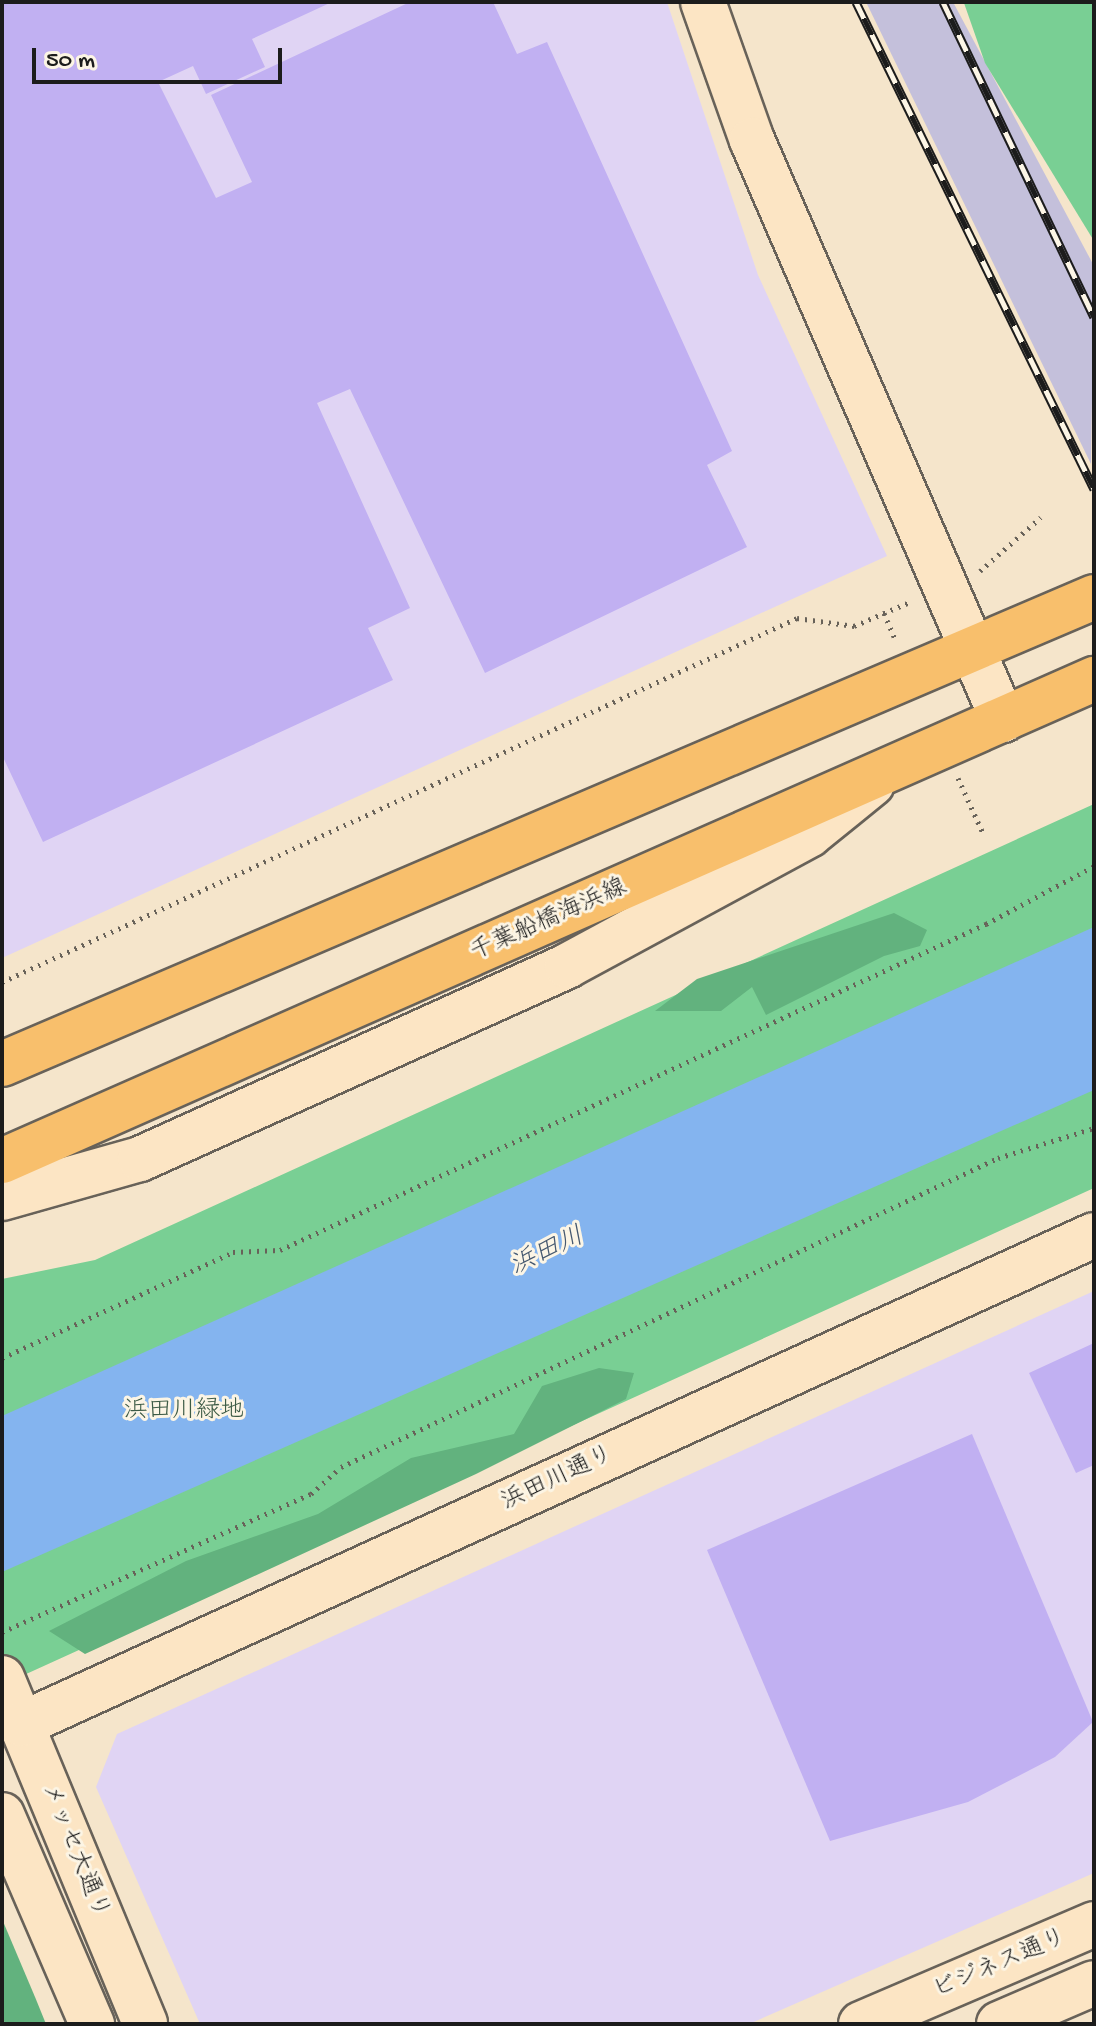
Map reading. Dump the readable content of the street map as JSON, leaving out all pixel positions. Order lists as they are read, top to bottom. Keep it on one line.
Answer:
{"streets":{"main road":["千葉船橋海浜線"],"street":["浜田川通り","メッセ大通り","ビジネス通り"]},"crossings":[["浜田川通り","メッセ大通り"]],"water":["浜田川"],"parks":["浜田川緑地"],"scale_bar":"50 m"}
